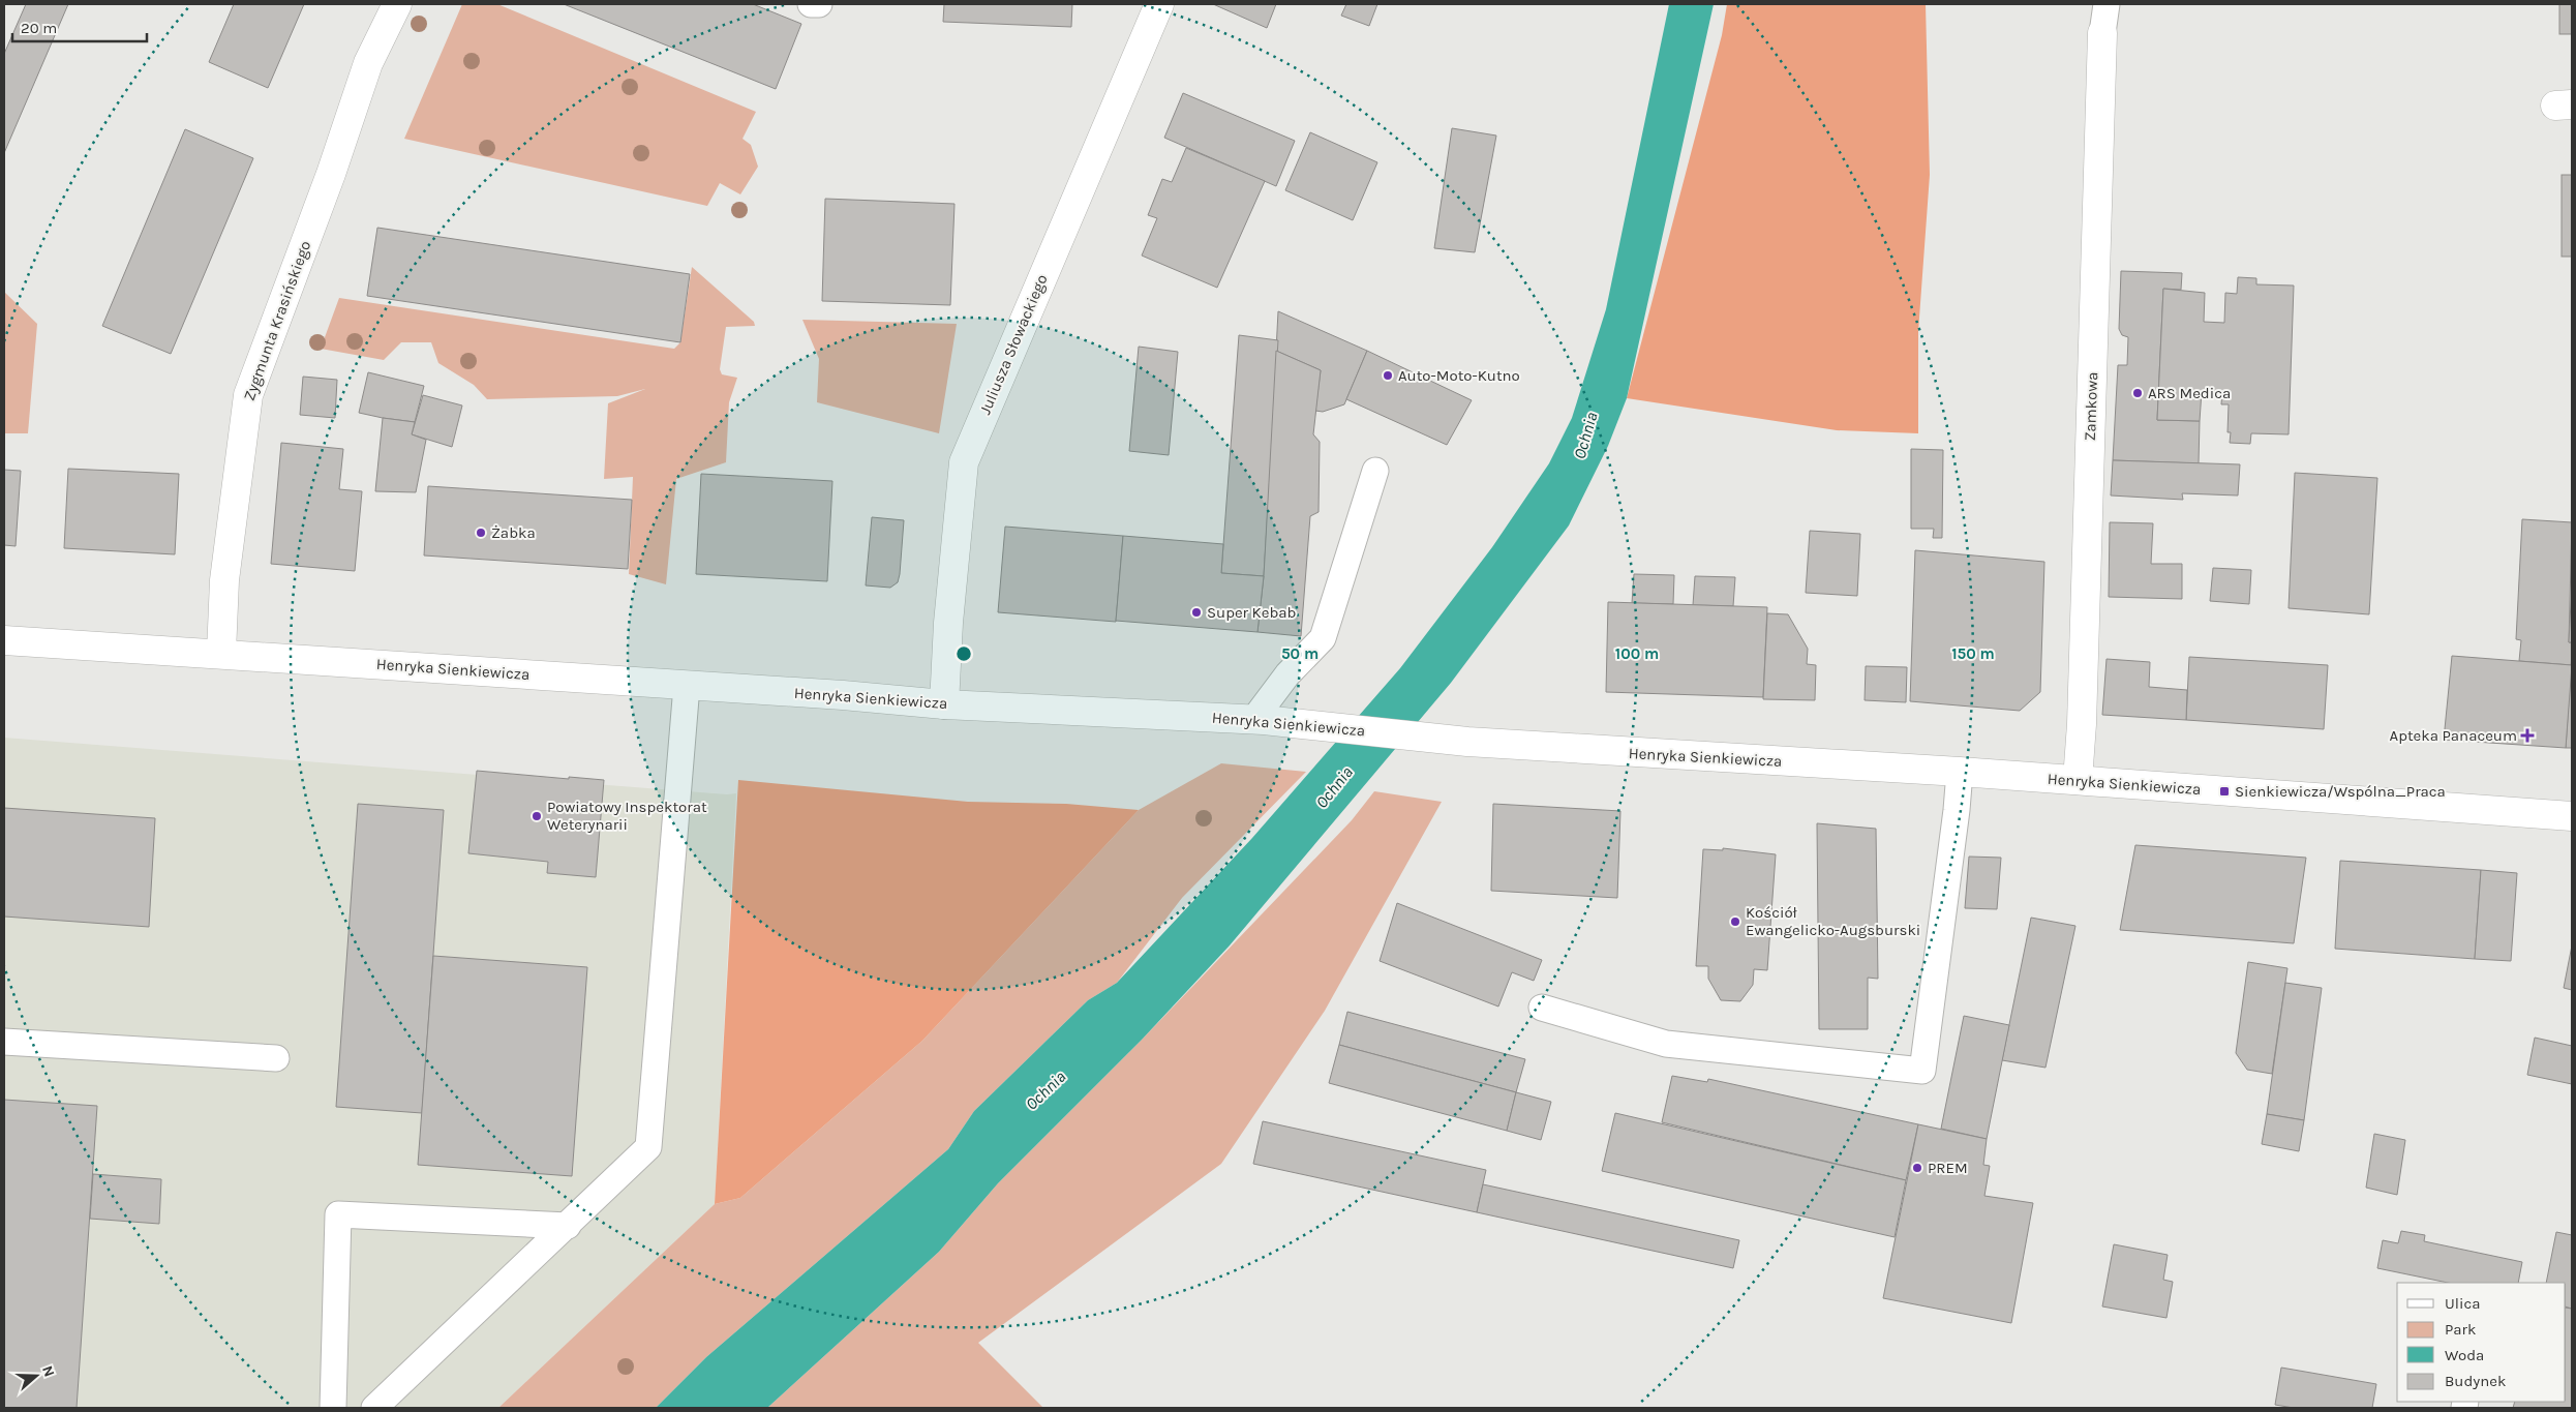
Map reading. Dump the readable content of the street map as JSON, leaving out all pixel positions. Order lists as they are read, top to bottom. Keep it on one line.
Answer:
{"streets":{"street":["Zygmunta Krasińskiego","Juliusza Słowackiego","Zamkowa","Henryka Sienkiewicza"]},"crossings":[["Zygmunta Krasińskiego","Henryka Sienkiewicza"],["Juliusza Słowackiego","Henryka Sienkiewicza"],["Zamkowa","Henryka Sienkiewicza"]],"water":["Ochnia"],"places":{"other":["Auto-Moto-Kutno","ARS Medica","Żabka","Super Kebab","Powiatowy Inspektorat Weterynarii","Kościół Ewangelicko-Augsburski","PREM"],"health":["Apteka Panaceum"],"transit":["Sienkiewicza/Wspólna_Praca"]},"legend":["Ulica","Park","Woda","Budynek"],"scale_bar":"20 m","north":"right","rings":["50 m","100 m","150 m"]}
